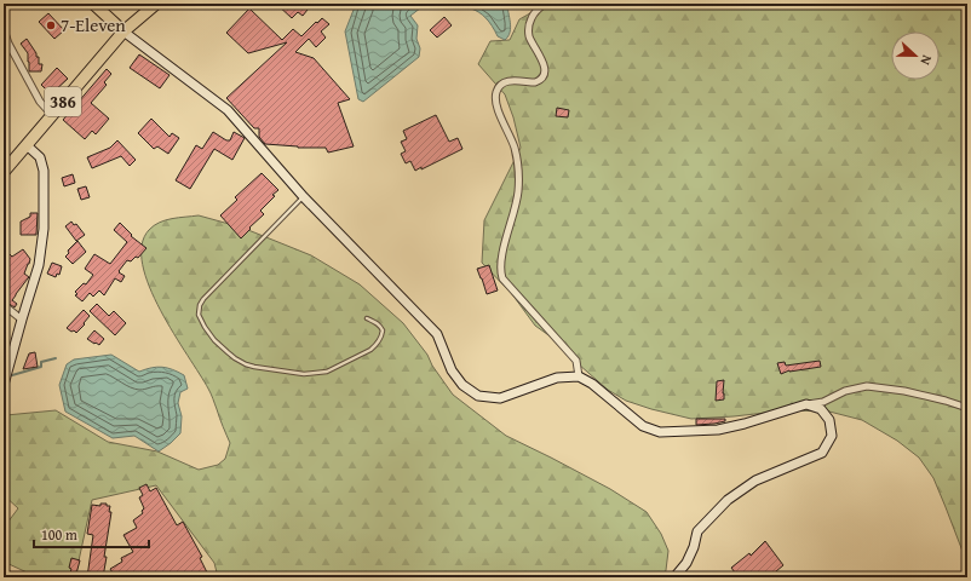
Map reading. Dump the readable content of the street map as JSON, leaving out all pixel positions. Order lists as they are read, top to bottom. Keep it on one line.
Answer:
{"streets":{"highway":["386"]},"places":["7-Eleven"],"scale_bar":"100 m","north":"right"}
